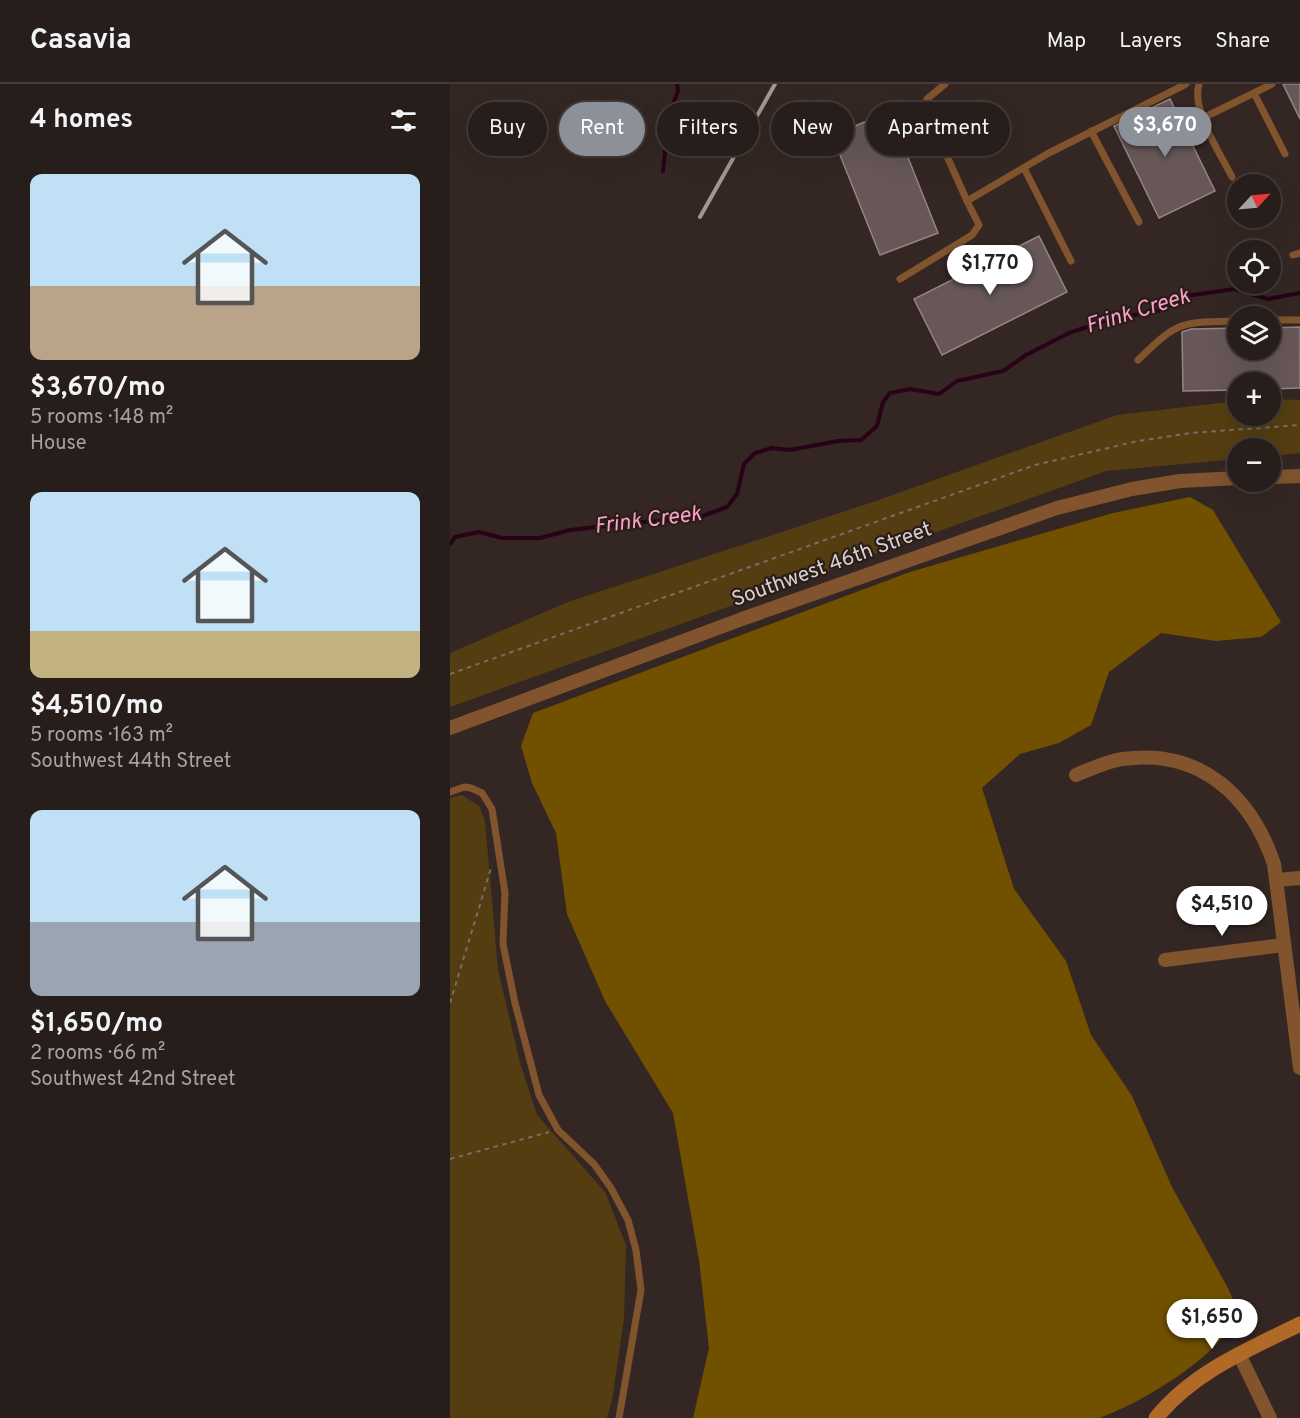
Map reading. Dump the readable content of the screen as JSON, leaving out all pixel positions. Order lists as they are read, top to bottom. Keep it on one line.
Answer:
{"streets":{"street":["Southwest 46th Street"]},"water":["Frink Creek"],"north":"top right","page":{"header":"Casavia","nav":["Map","Layers","Share"],"heading":"4 homes","chip":["Buy","Rent","Filters","New","Apartment"],"price":["$3,670","$1,770","$4,510","$1,650"],"list":[{"name":"$3,670/mo","note":"5 rooms · 148 m² · House"},{"name":"$4,510/mo","note":"5 rooms · 163 m² · Southwest 44th Street"},{"name":"$1,650/mo","note":"2 rooms · 66 m² · Southwest 42nd Street"}],"map_buttons":["+","−"]}}
